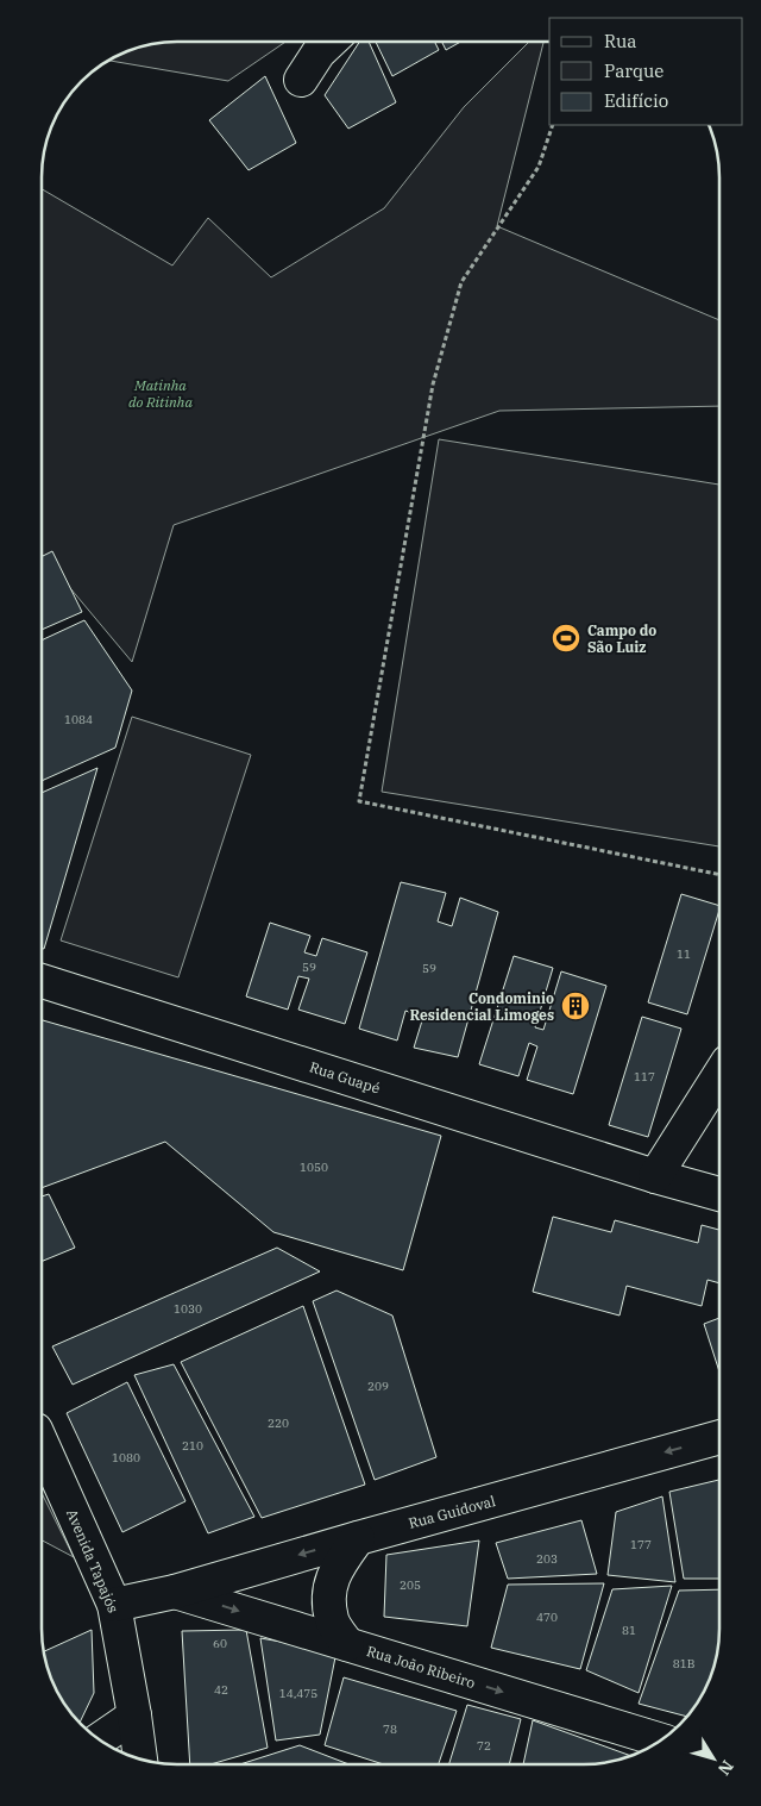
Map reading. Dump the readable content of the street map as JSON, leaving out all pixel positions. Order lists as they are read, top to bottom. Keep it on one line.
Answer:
{"streets":{"street":["Rua Guapé","Rua Guidoval","Avenida Tapajós","Rua João Ribeiro"]},"crossings":[["Rua Guidoval","Avenida Tapajós"],["Rua Guidoval","Rua João Ribeiro"]],"one_way":["Rua Guidoval","Rua João Ribeiro"],"parks":["Matinha do Ritinha"],"places":{"sports":["Campo do São Luiz"],"building":["Condominio Residencial Limoges"]},"house_numbers":["1084","11","59","59","117","1050","1030","209","220","210","1080","177","203","205","470","81","60","81B","42","14,475","78","72"],"legend":["Rua","Parque","Edifício"],"north":"bottom right"}
